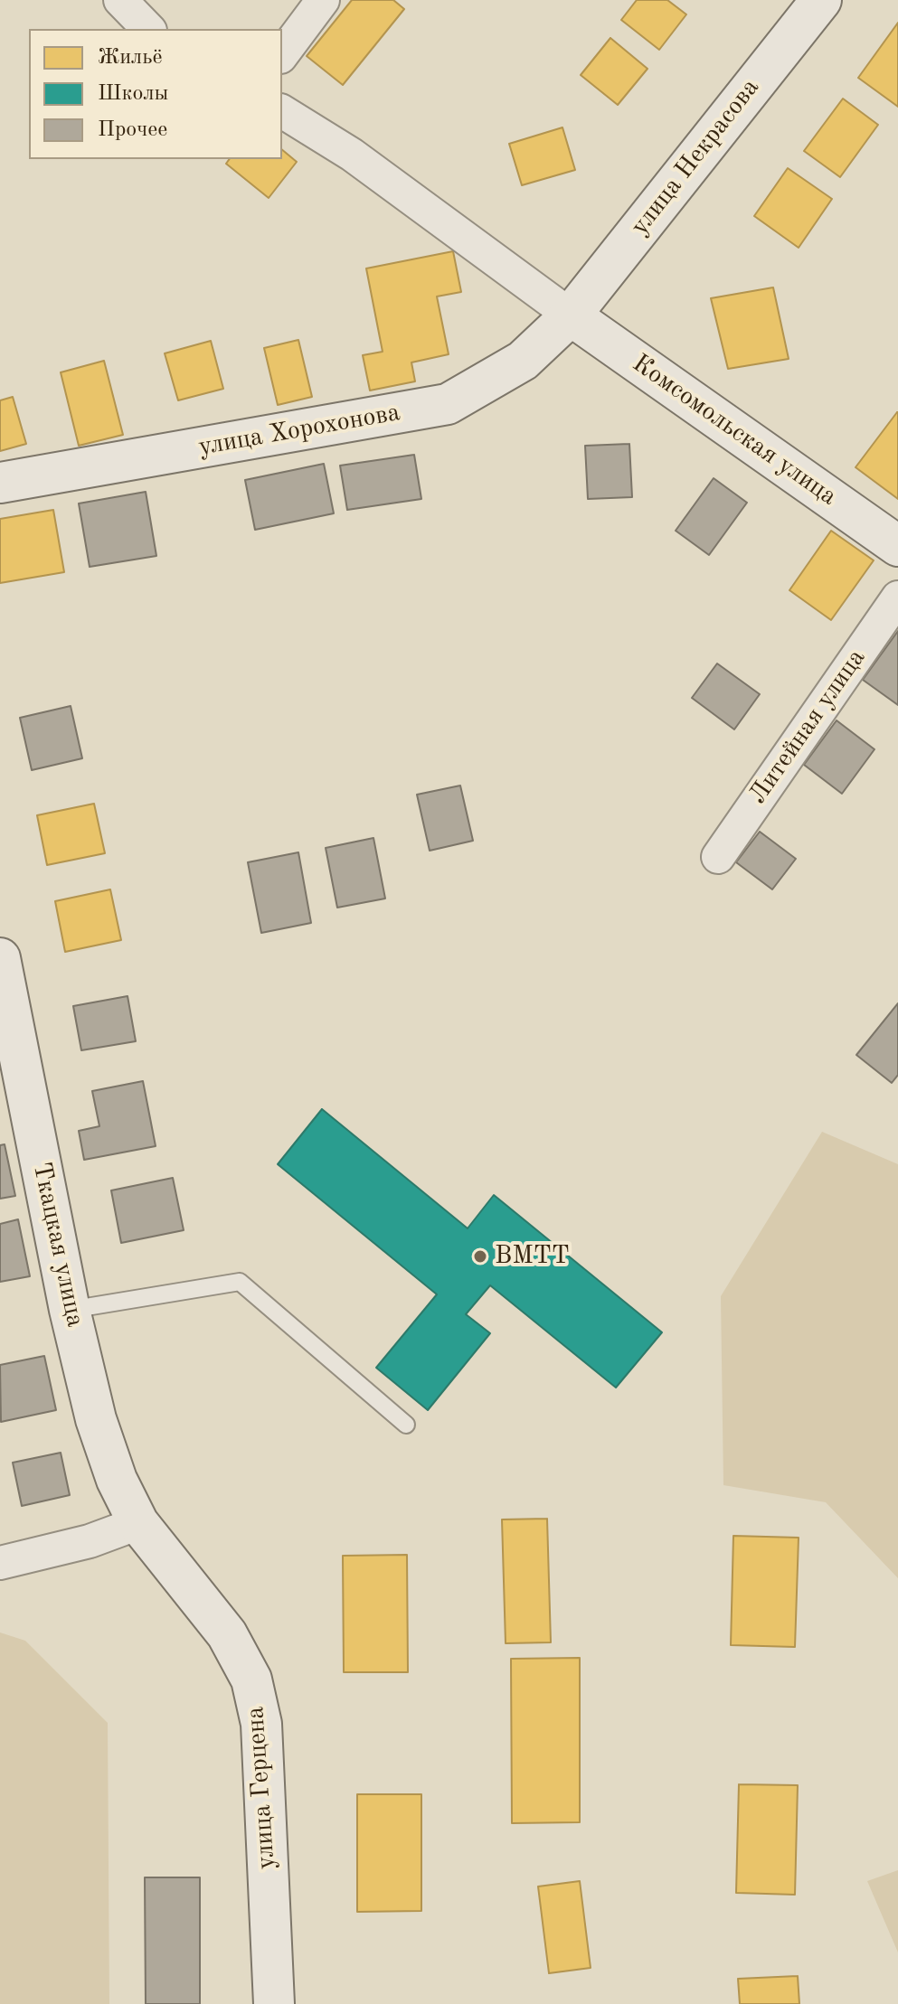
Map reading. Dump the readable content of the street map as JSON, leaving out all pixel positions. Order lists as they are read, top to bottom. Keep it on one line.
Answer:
{"streets":{"street":["улица Некрасова","улица Хорохонова","Комсомольская улица","Литейная улица","Ткацкая улица","улица Герцена"]},"crossings":[["улица Некрасова","улица Хорохонова"],["улица Некрасова","Комсомольская улица"],["улица Хорохонова","Комсомольская улица"],["Ткацкая улица","улица Герцена"]],"places":["ВМТТ"],"legend":["Жильё","Школы","Прочее"]}
